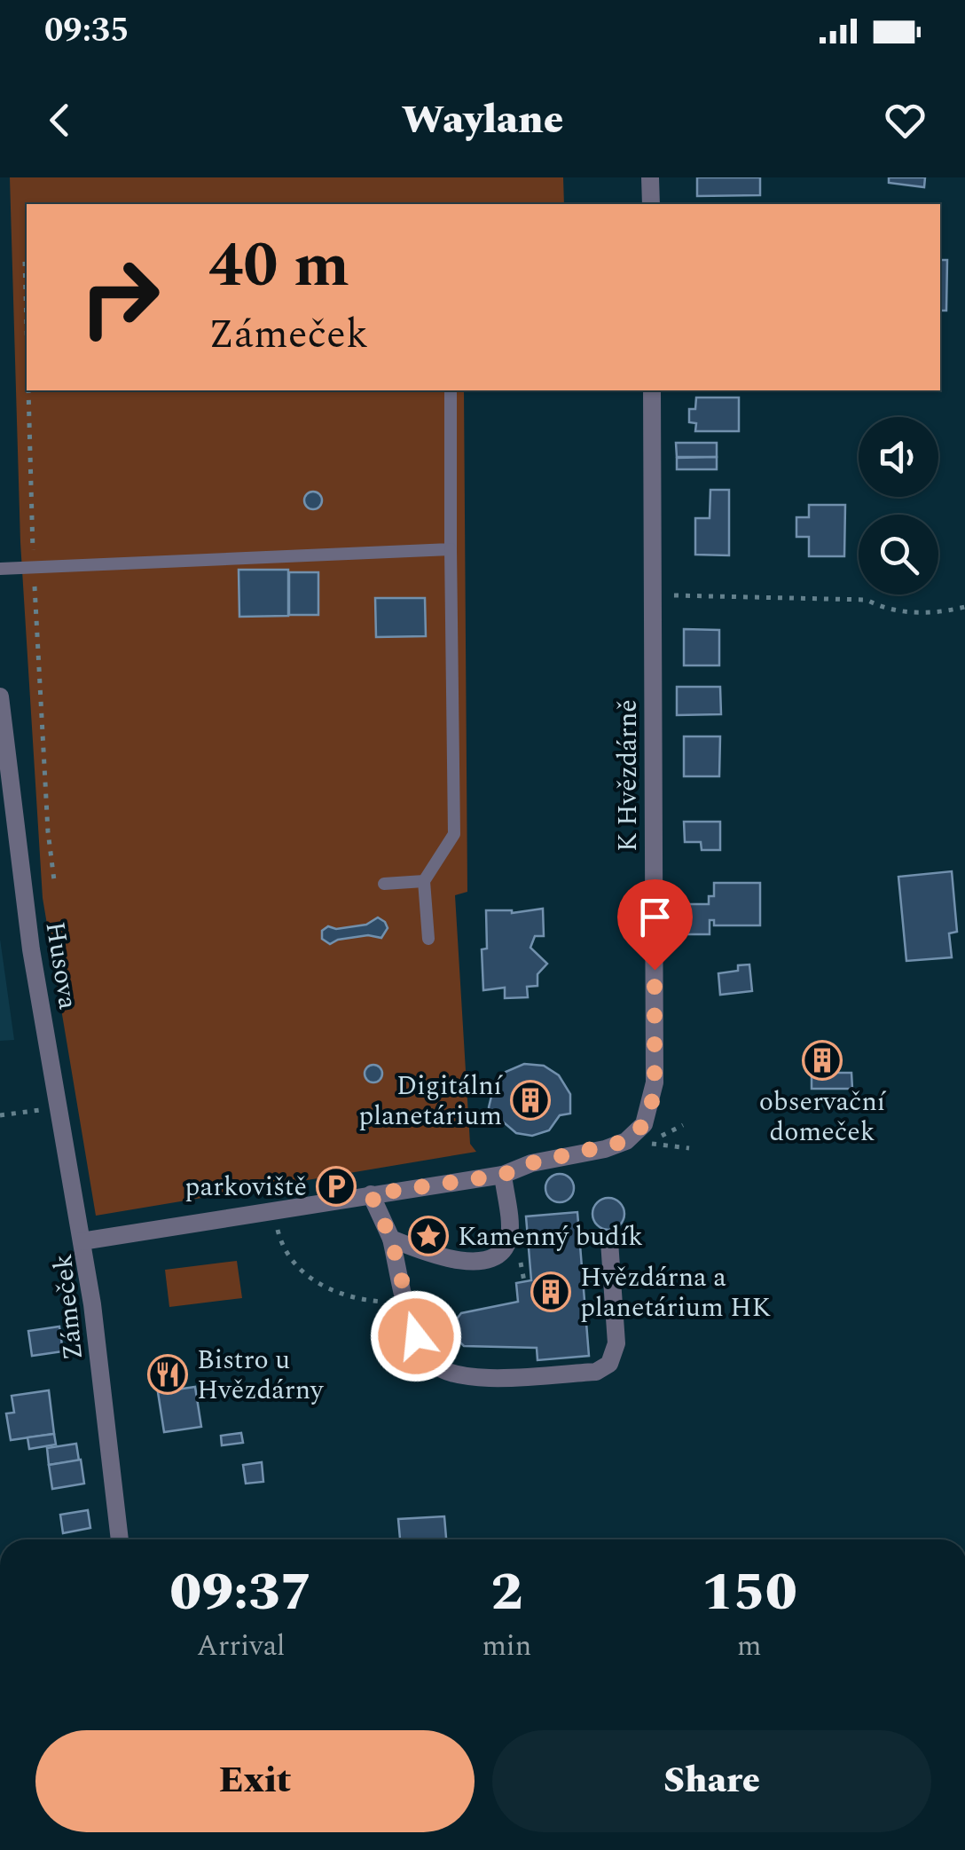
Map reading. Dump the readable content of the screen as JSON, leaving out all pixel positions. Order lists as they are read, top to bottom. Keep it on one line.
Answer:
{"streets":{"street":["K Hvězdárně","Husova","Zámeček"]},"crossings":[["K Hvězdárně","Zámeček"],["Husova","Zámeček"]],"places":{"building":["observační domeček","Digitální planetárium","Hvězdárna a planetárium HK"],"parking":["parkoviště"],"place":["Kamenný budík"],"restaurant":["Bistro u Hvězdárny"]},"page":{"status":"09:35","header":"Waylane","turn":["40 m","Zámeček"],"eta":["09:37","Arrival","2","min","150","m"],"buttons":["Exit","Share"]}}
